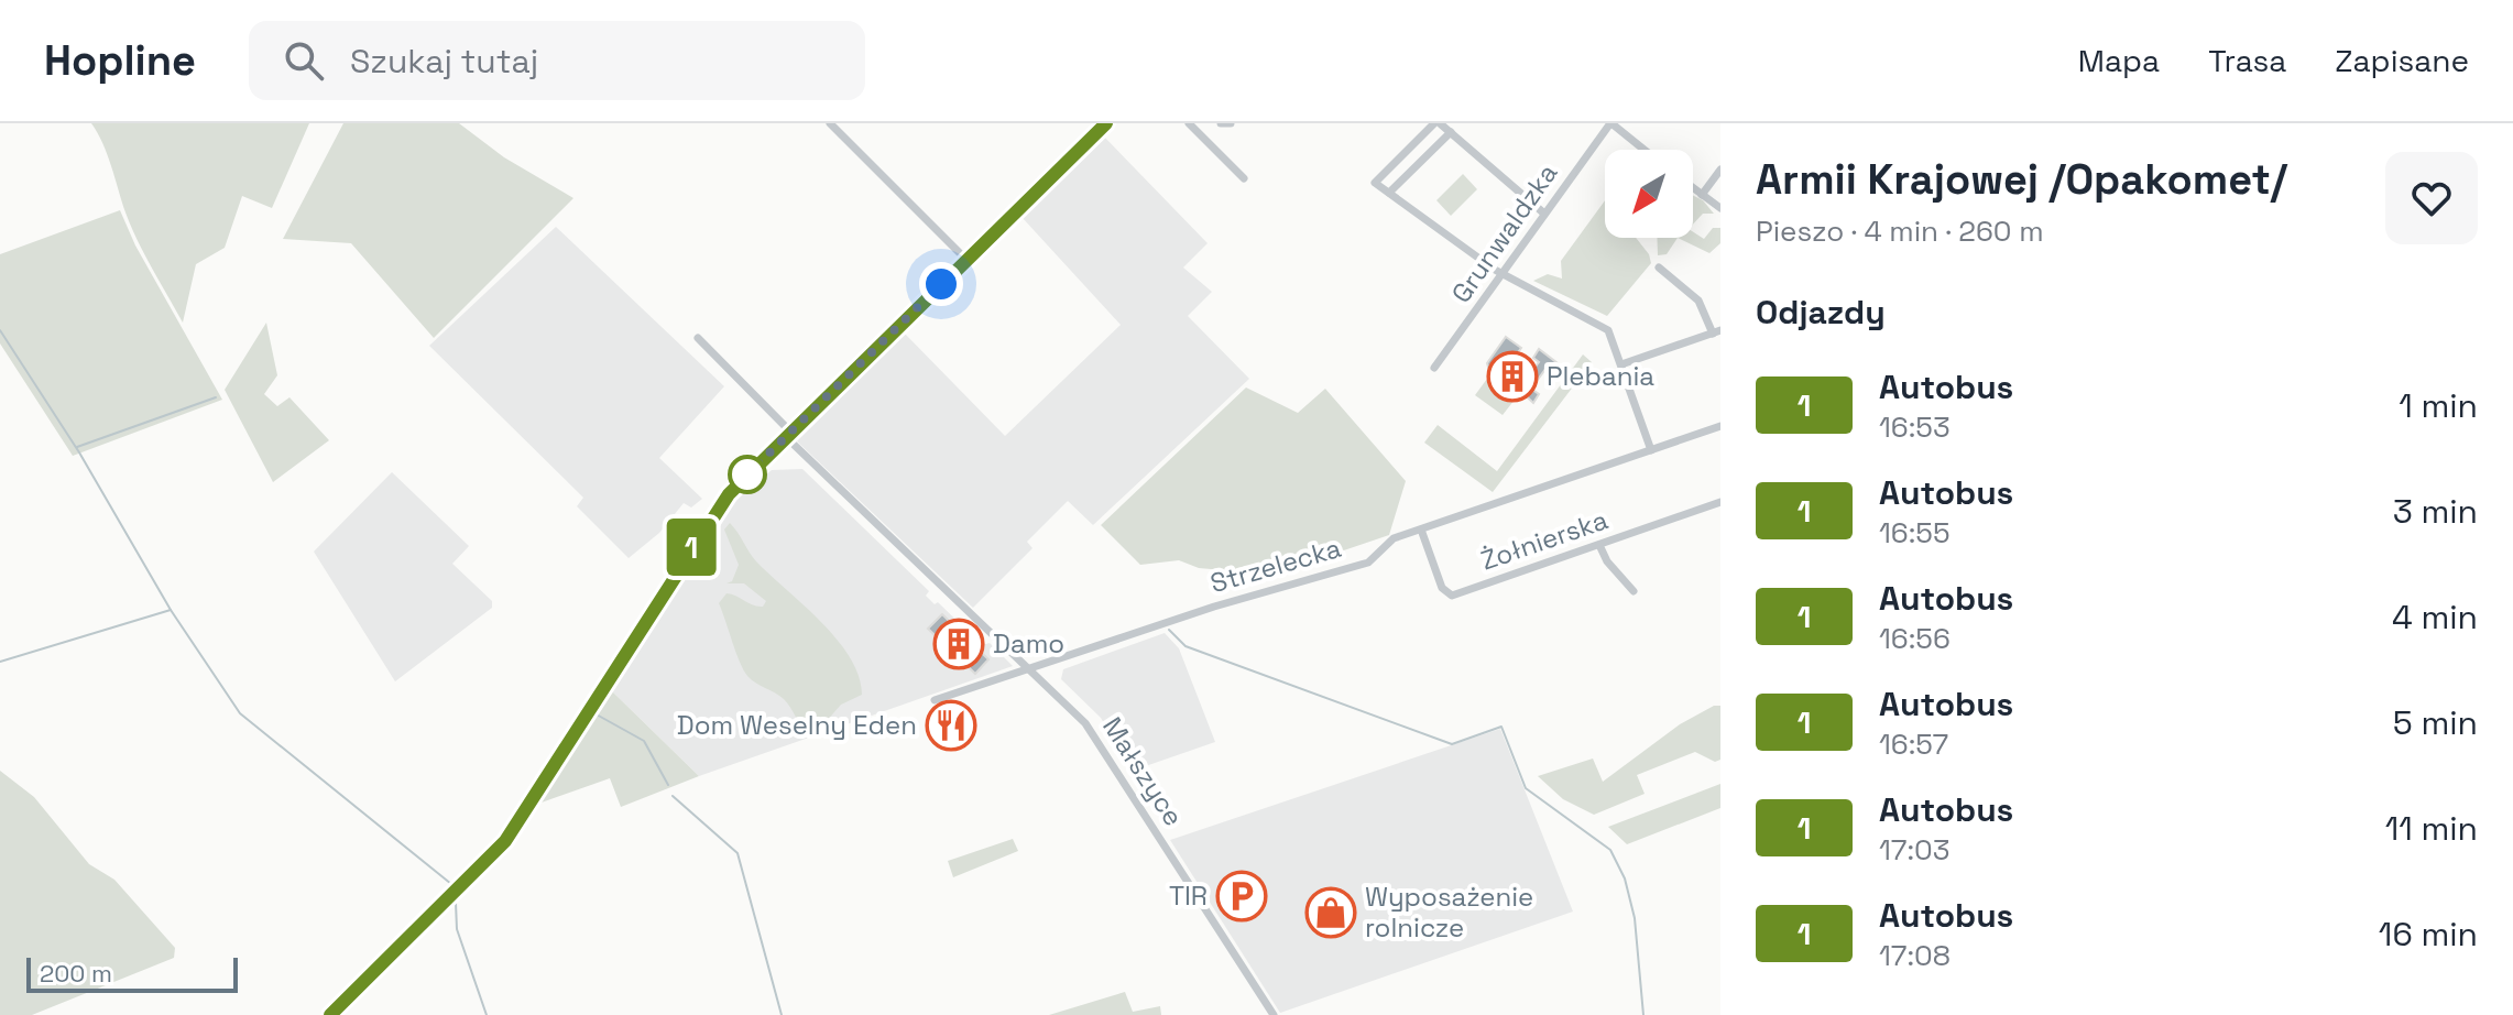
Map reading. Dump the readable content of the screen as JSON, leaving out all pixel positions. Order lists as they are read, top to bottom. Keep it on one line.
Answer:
{"streets":{"street":["Grunwaldzka","Żołnierska","Strzelecka","Małszyce"]},"crossings":[["Żołnierska","Strzelecka"],["Strzelecka","Małszyce"]],"places":{"building":["Plebania","Damo"],"restaurant":["Dom Weselny Eden"],"parking":["TIR"],"shop":["Wyposażenie rolnicze"]},"lines":["bus line 1"],"scale_bar":"200 m","north":"bottom left","page":{"header":"Hopline","search":"Szukaj tutaj","nav":["Mapa","Trasa","Zapisane"],"on_map":"1","heading":[["Armii Krajowej /Opakomet/","Pieszo · 4 min · 260 m"],"Odjazdy"],"list":[{"mark":"1","name":"Autobus","note":"16:53","value":"1 min"},{"mark":"1","name":"Autobus","note":"16:55","value":"3 min"},{"mark":"1","name":"Autobus","note":"16:56","value":"4 min"},{"mark":"1","name":"Autobus","note":"16:57","value":"5 min"},{"mark":"1","name":"Autobus","note":"17:03","value":"11 min"},{"mark":"1","name":"Autobus","note":"17:08","value":"16 min"}],"scale":"200 m"}}
